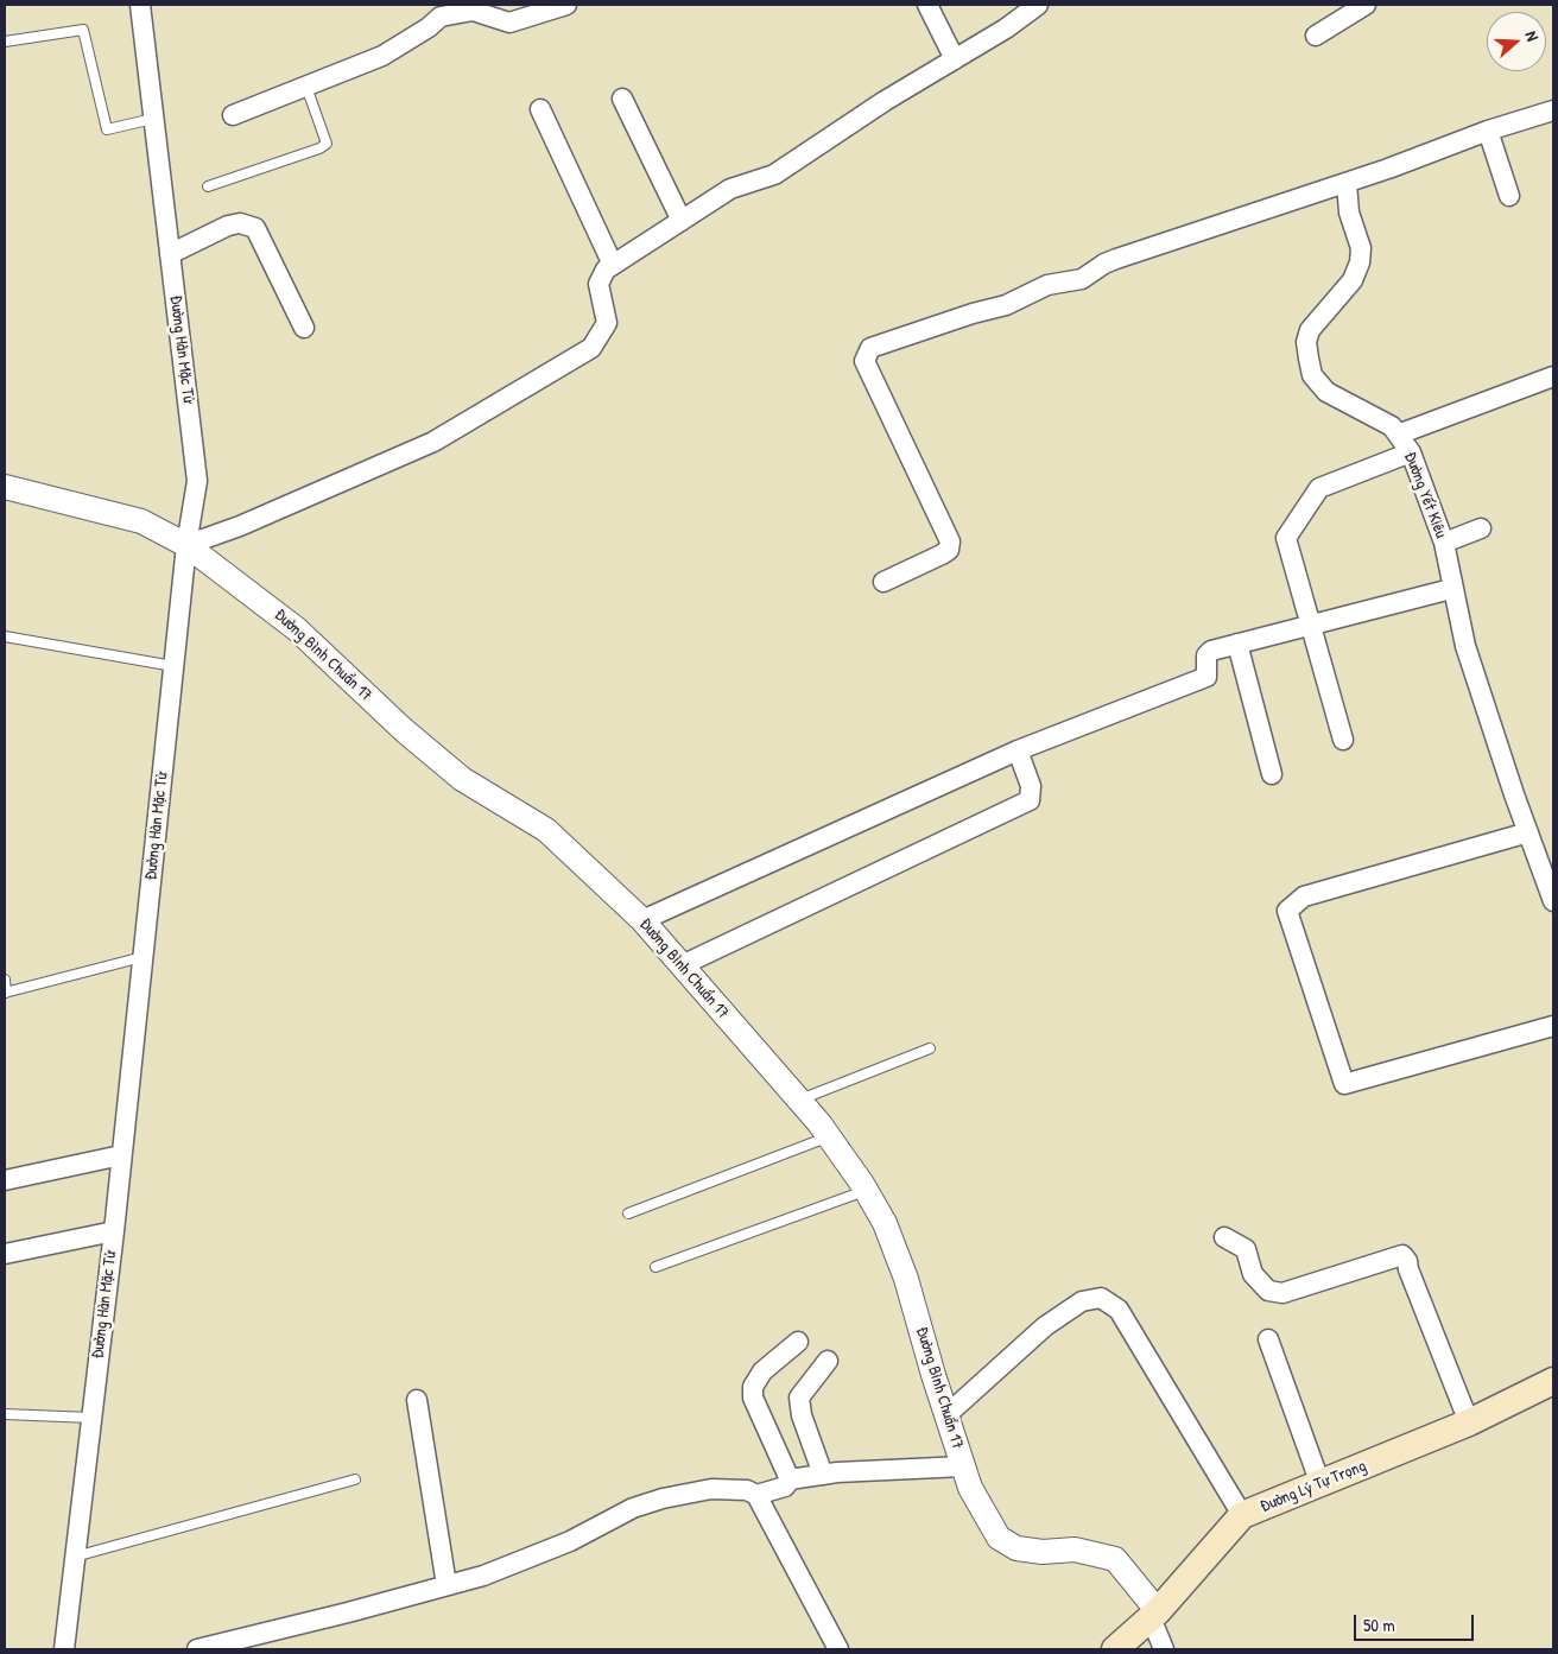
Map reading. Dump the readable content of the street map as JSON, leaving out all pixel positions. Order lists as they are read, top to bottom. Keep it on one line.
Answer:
{"streets":{"main road":["Đường Lý Tự Trọng"],"street":["Đường Hàn Mặc Tử","Đường Yết Kiêu","Đường Bình Chuẩn 17"]},"crossings":[["Đường Hàn Mặc Tử","Đường Bình Chuẩn 17"],["Đường Bình Chuẩn 17","Đường Lý Tự Trọng"]],"scale_bar":"50 m","north":"right"}
